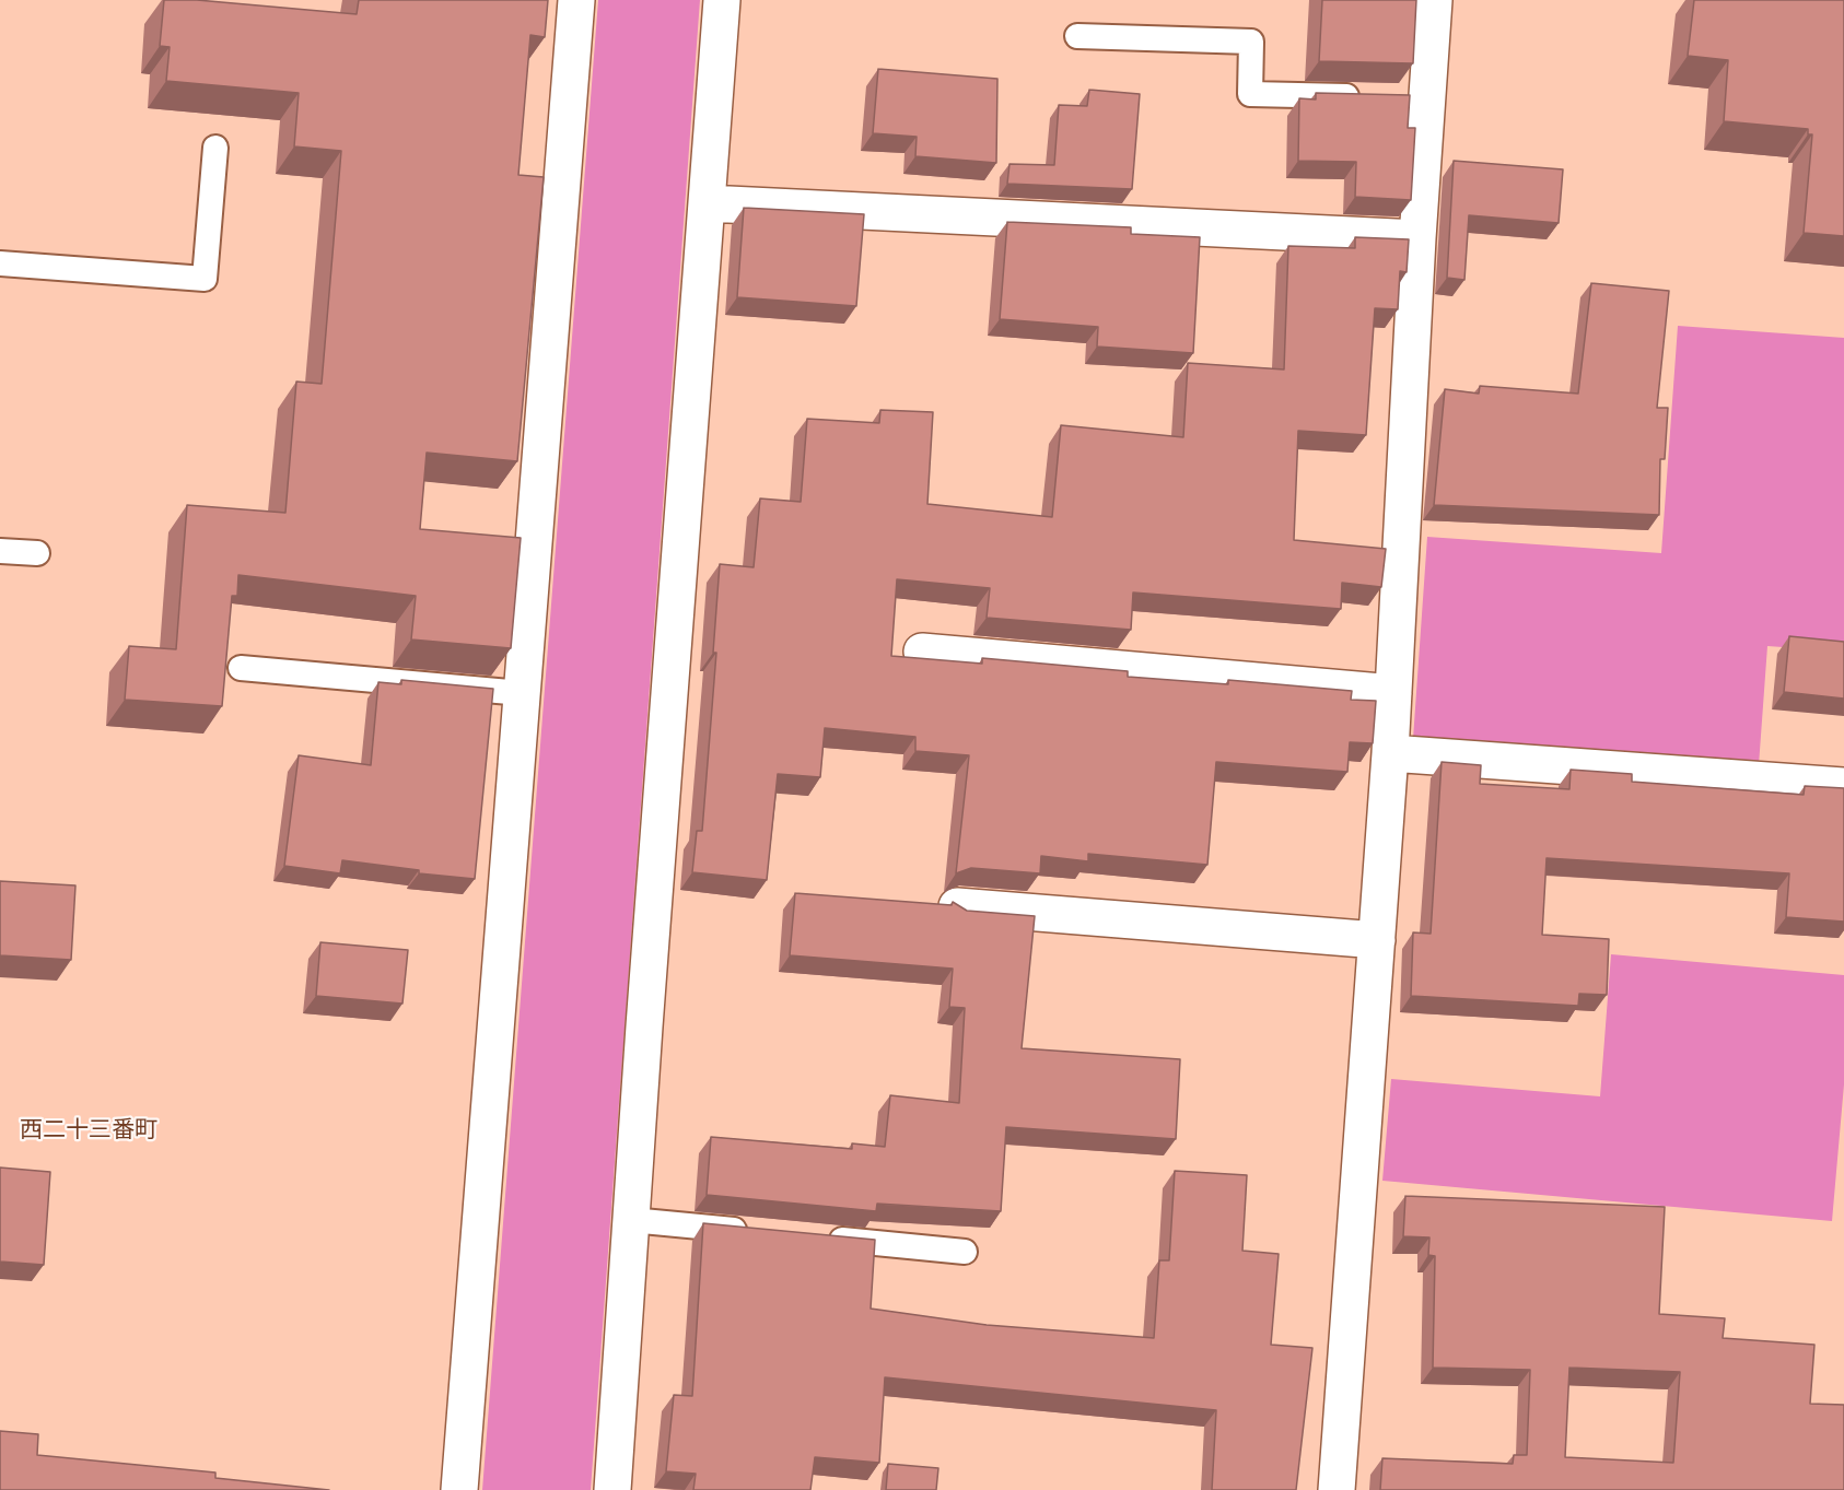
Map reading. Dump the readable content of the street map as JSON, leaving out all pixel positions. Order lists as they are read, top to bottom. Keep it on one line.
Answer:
{"districts":["西二十三番町"]}
